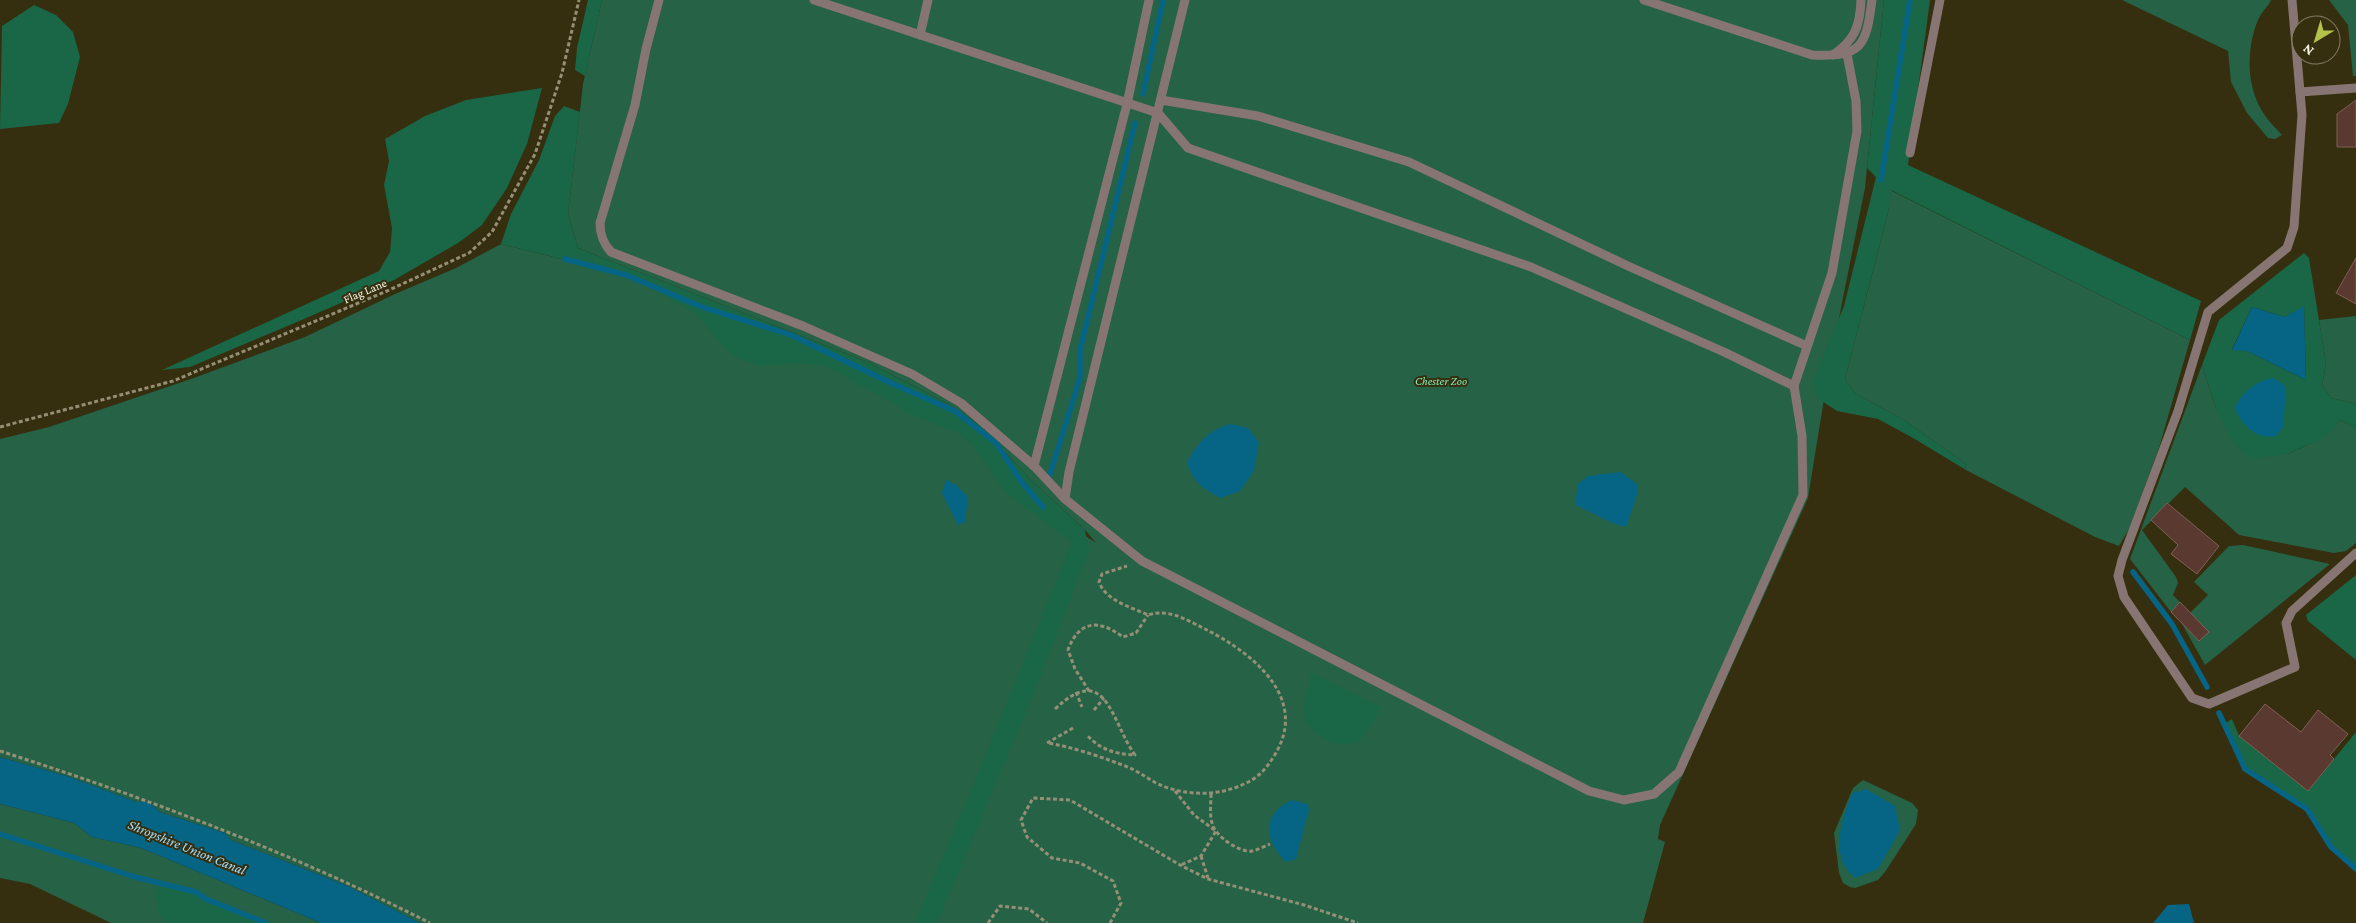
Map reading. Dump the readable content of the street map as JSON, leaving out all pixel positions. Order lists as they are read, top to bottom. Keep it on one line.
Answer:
{"streets":{"path":["Flag Lane"]},"water":["Shropshire Union Canal"],"parks":["Chester Zoo"],"north":"bottom left"}
